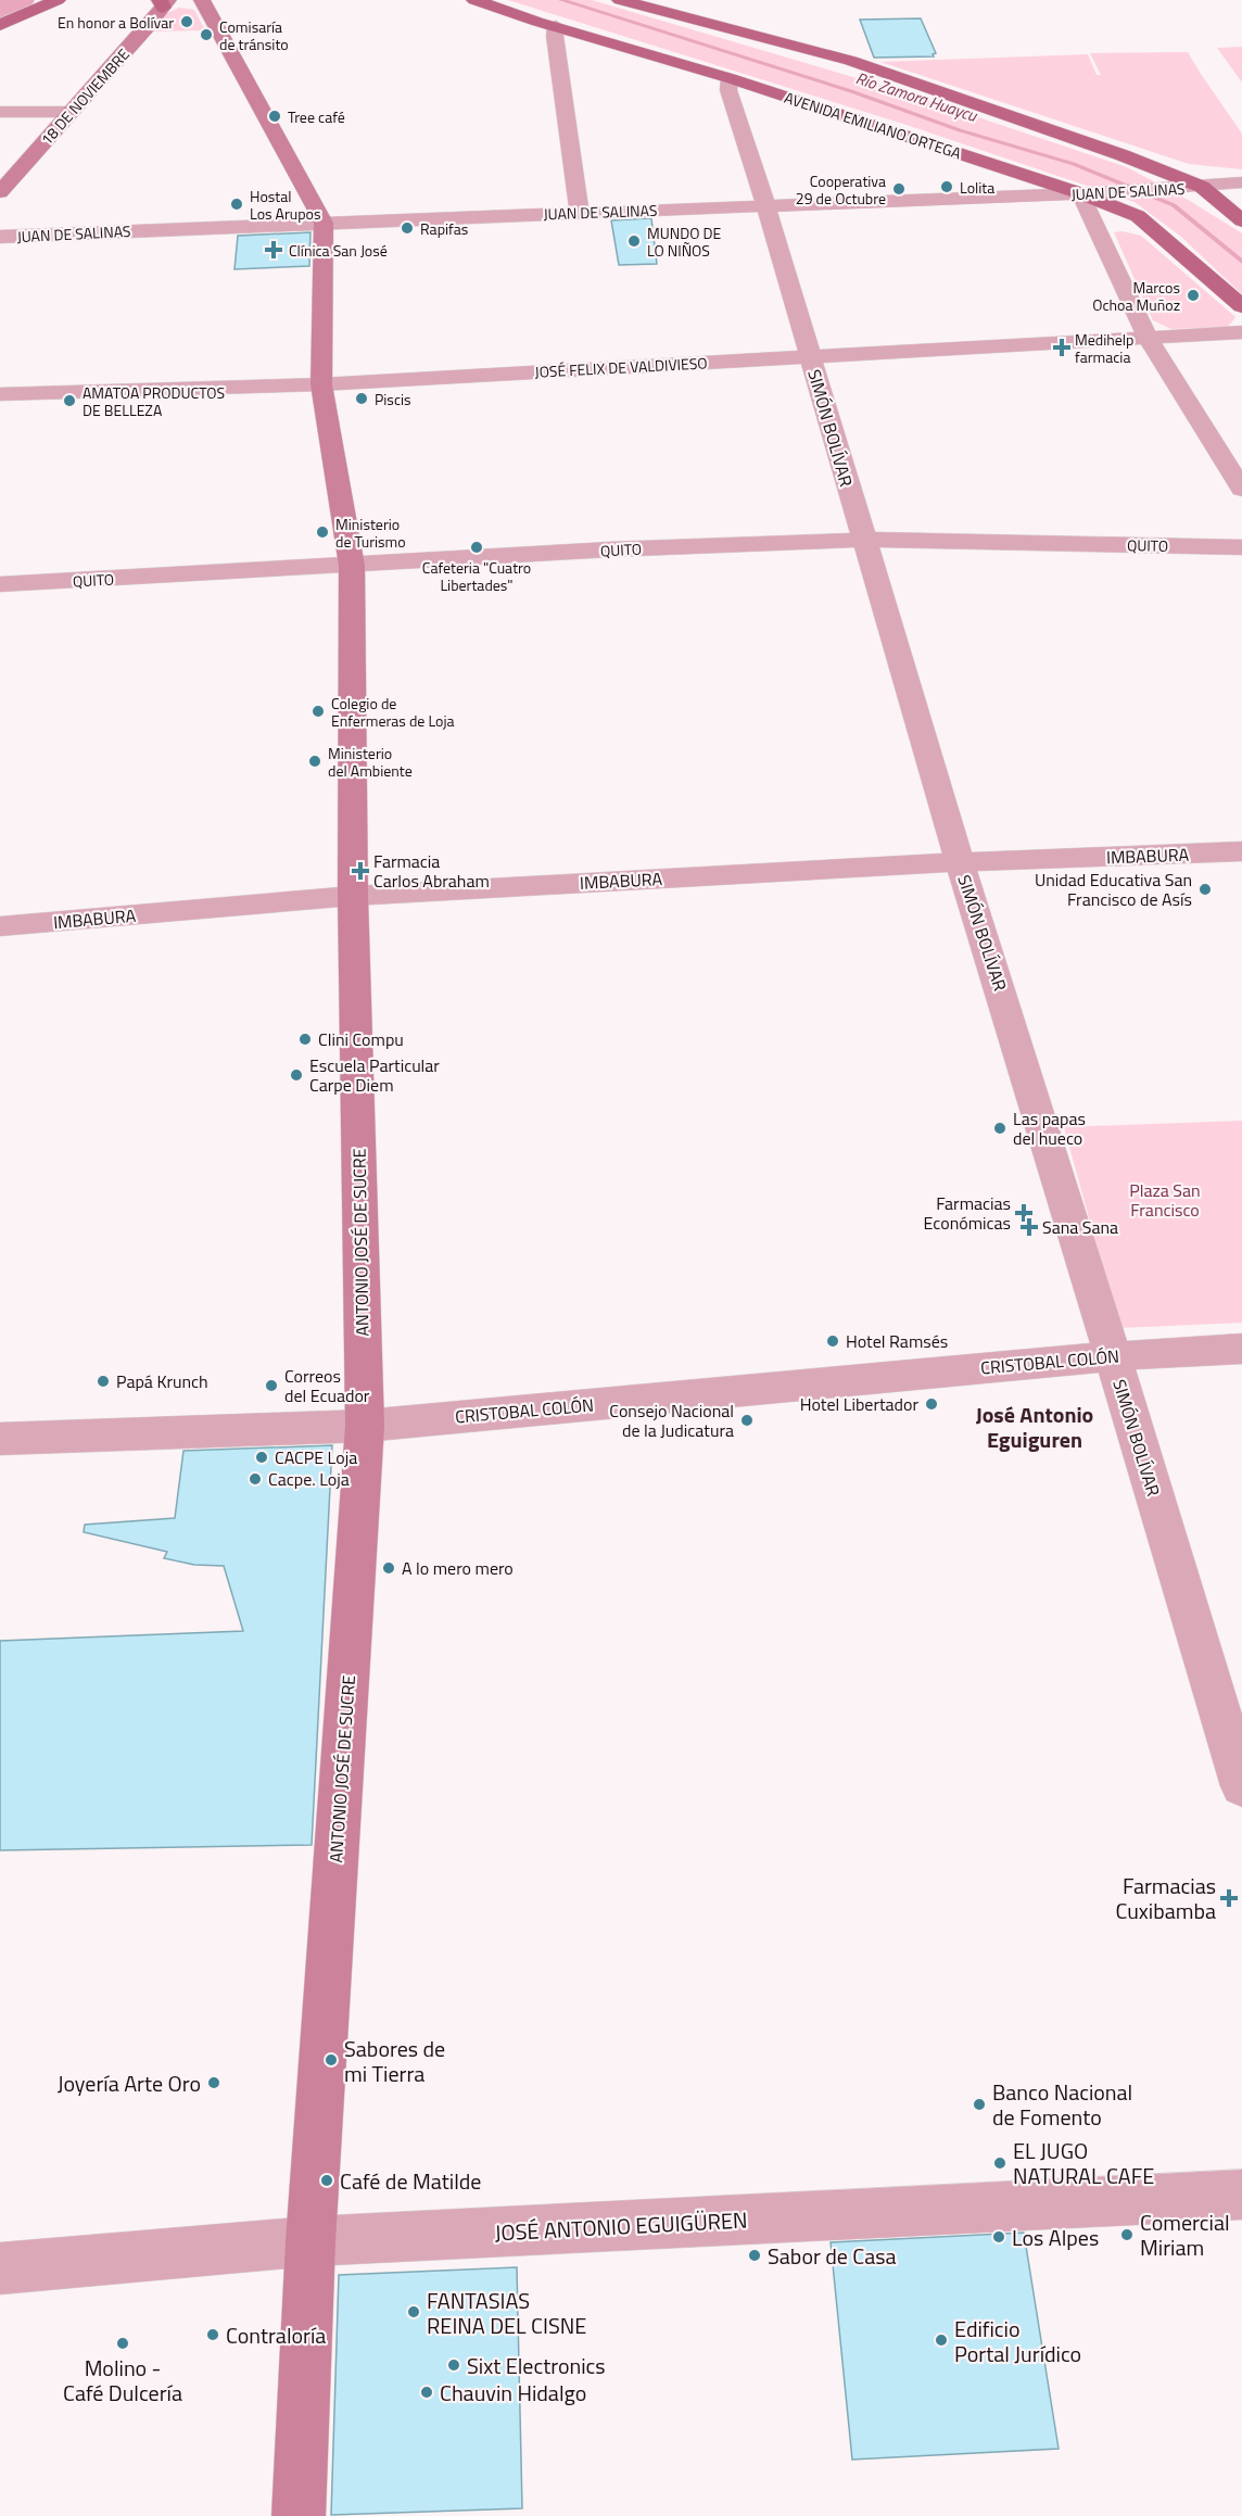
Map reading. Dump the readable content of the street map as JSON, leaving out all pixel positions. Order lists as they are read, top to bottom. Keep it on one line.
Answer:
{"streets":{"main road":["AVENIDA EMILIANO ORTEGA"],"street":["18 DE NOVIEMBRE","JUAN DE SALINAS","JOSÉ FELIX DE VALDIVIESO","SIMÓN BOLÍVAR","QUITO","IMBABURA","ANTONIO JOSÉ DE SUCRE","CRISTOBAL COLÓN","JOSÉ ANTONIO EGUIGÜREN"]},"crossings":[["AVENIDA EMILIANO ORTEGA","JUAN DE SALINAS"],["AVENIDA EMILIANO ORTEGA","SIMÓN BOLÍVAR"],["JUAN DE SALINAS","SIMÓN BOLÍVAR"],["JUAN DE SALINAS","ANTONIO JOSÉ DE SUCRE"],["JOSÉ FELIX DE VALDIVIESO","SIMÓN BOLÍVAR"],["JOSÉ FELIX DE VALDIVIESO","ANTONIO JOSÉ DE SUCRE"],["SIMÓN BOLÍVAR","QUITO"],["SIMÓN BOLÍVAR","IMBABURA"],["SIMÓN BOLÍVAR","CRISTOBAL COLÓN"],["QUITO","ANTONIO JOSÉ DE SUCRE"],["IMBABURA","ANTONIO JOSÉ DE SUCRE"],["ANTONIO JOSÉ DE SUCRE","CRISTOBAL COLÓN"],["ANTONIO JOSÉ DE SUCRE","JOSÉ ANTONIO EGUIGÜREN"]],"districts":["José Antonio Eguiguren"],"water":["Río Zamora Huaycu"],"parks":["Plaza San Francisco"],"places":{"other":["En honor a Bolívar","Comisaría de tránsito","Tree café","Lolita","Cooperativa 29 de Octubre","Hostal Los Arupos","Rapifas","MUNDO DE LO NIÑOS","Marcos Ochoa Muñoz","Piscis","AMATOA PRODUCTOS DE BELLEZA","Ministerio de Turismo","Cafeteria \"Cuatro Libertades\"","Colegio de Enfermeras de Loja","Ministerio del Ambiente","Unidad Educativa San Francisco de Asís","Clini Compu","Escuela Particular Carpe Diem","Las papas del hueco","Hotel Ramsés","Papá Krunch","Correos del Ecuador","Hotel Libertador","Consejo Nacional de la Judicatura","CACPE Loja","Cacpe. Loja","A lo mero mero","Sabores de mi Tierra","Joyería Arte Oro","Banco Nacional de Fomento","EL JUGO NATURAL CAFE","Café de Matilde","Comercial Miriam","Los Alpes","Sabor de Casa","FANTASIAS REINA DEL CISNE","Contraloría","Edificio Portal Jurídico","Molino - Café Dulcería","Sixt Electronics","Chauvin Hidalgo"],"health":["Clínica San José","Medihelp farmacia","Farmacia Carlos Abraham","Farmacias Económicas","Sana Sana","Farmacias Cuxibamba"]}}
